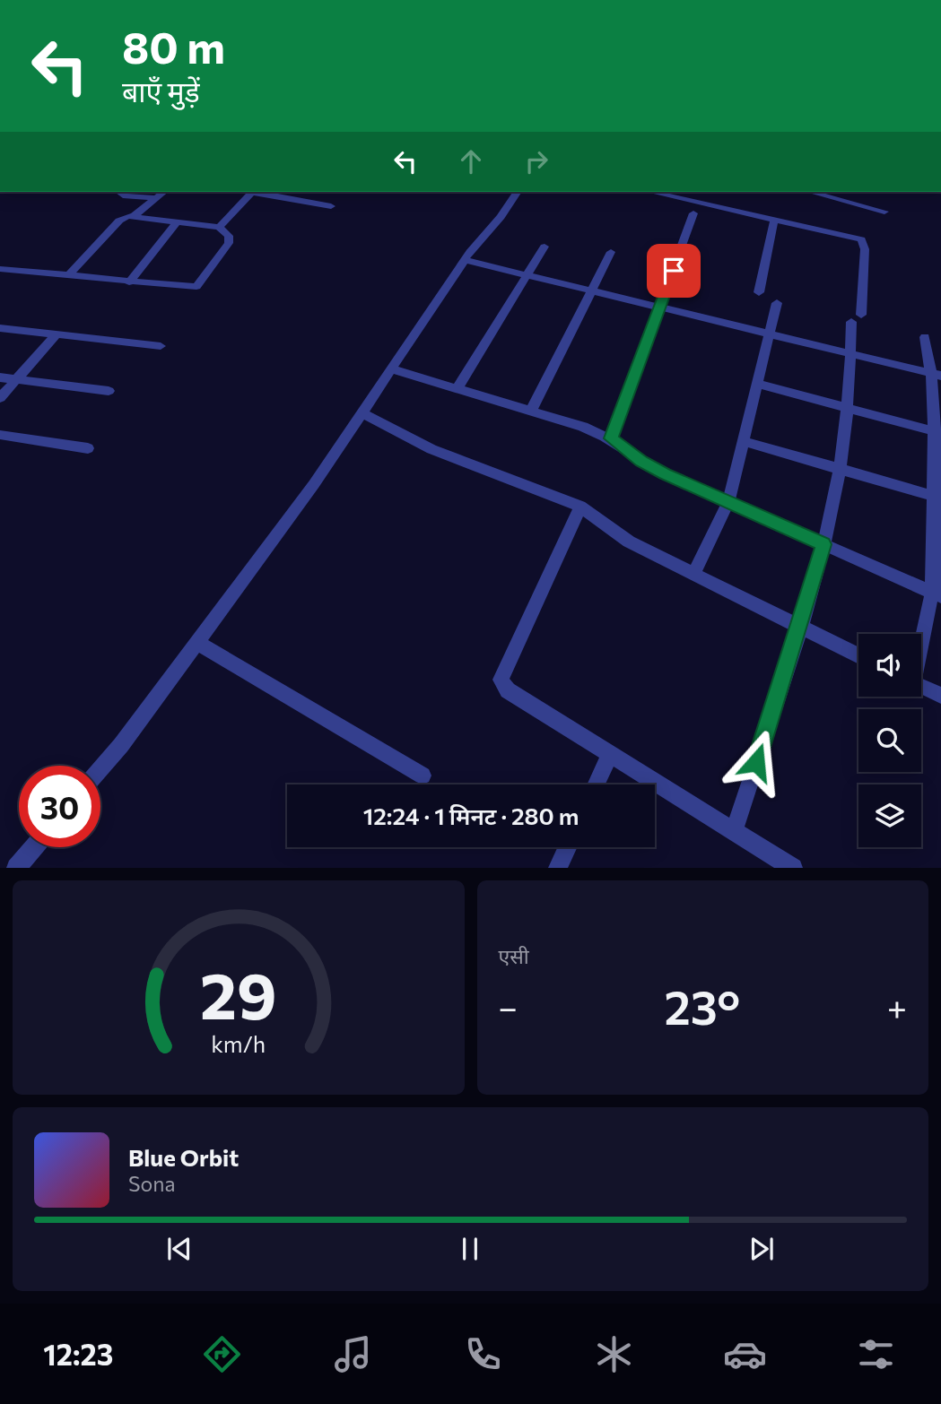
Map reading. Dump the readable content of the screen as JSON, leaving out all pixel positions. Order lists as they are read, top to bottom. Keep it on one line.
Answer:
{"page":{"turn":["80 m","बाएँ मुड़ें"],"limit":"30","trip":"12:24 · 1 मिनट · 280 m","tile":"एसी","heat":["−","23°","+"],"song":["Blue Orbit","Sona"],"tabs":"12:23","gauge":["29","km/h"]}}
